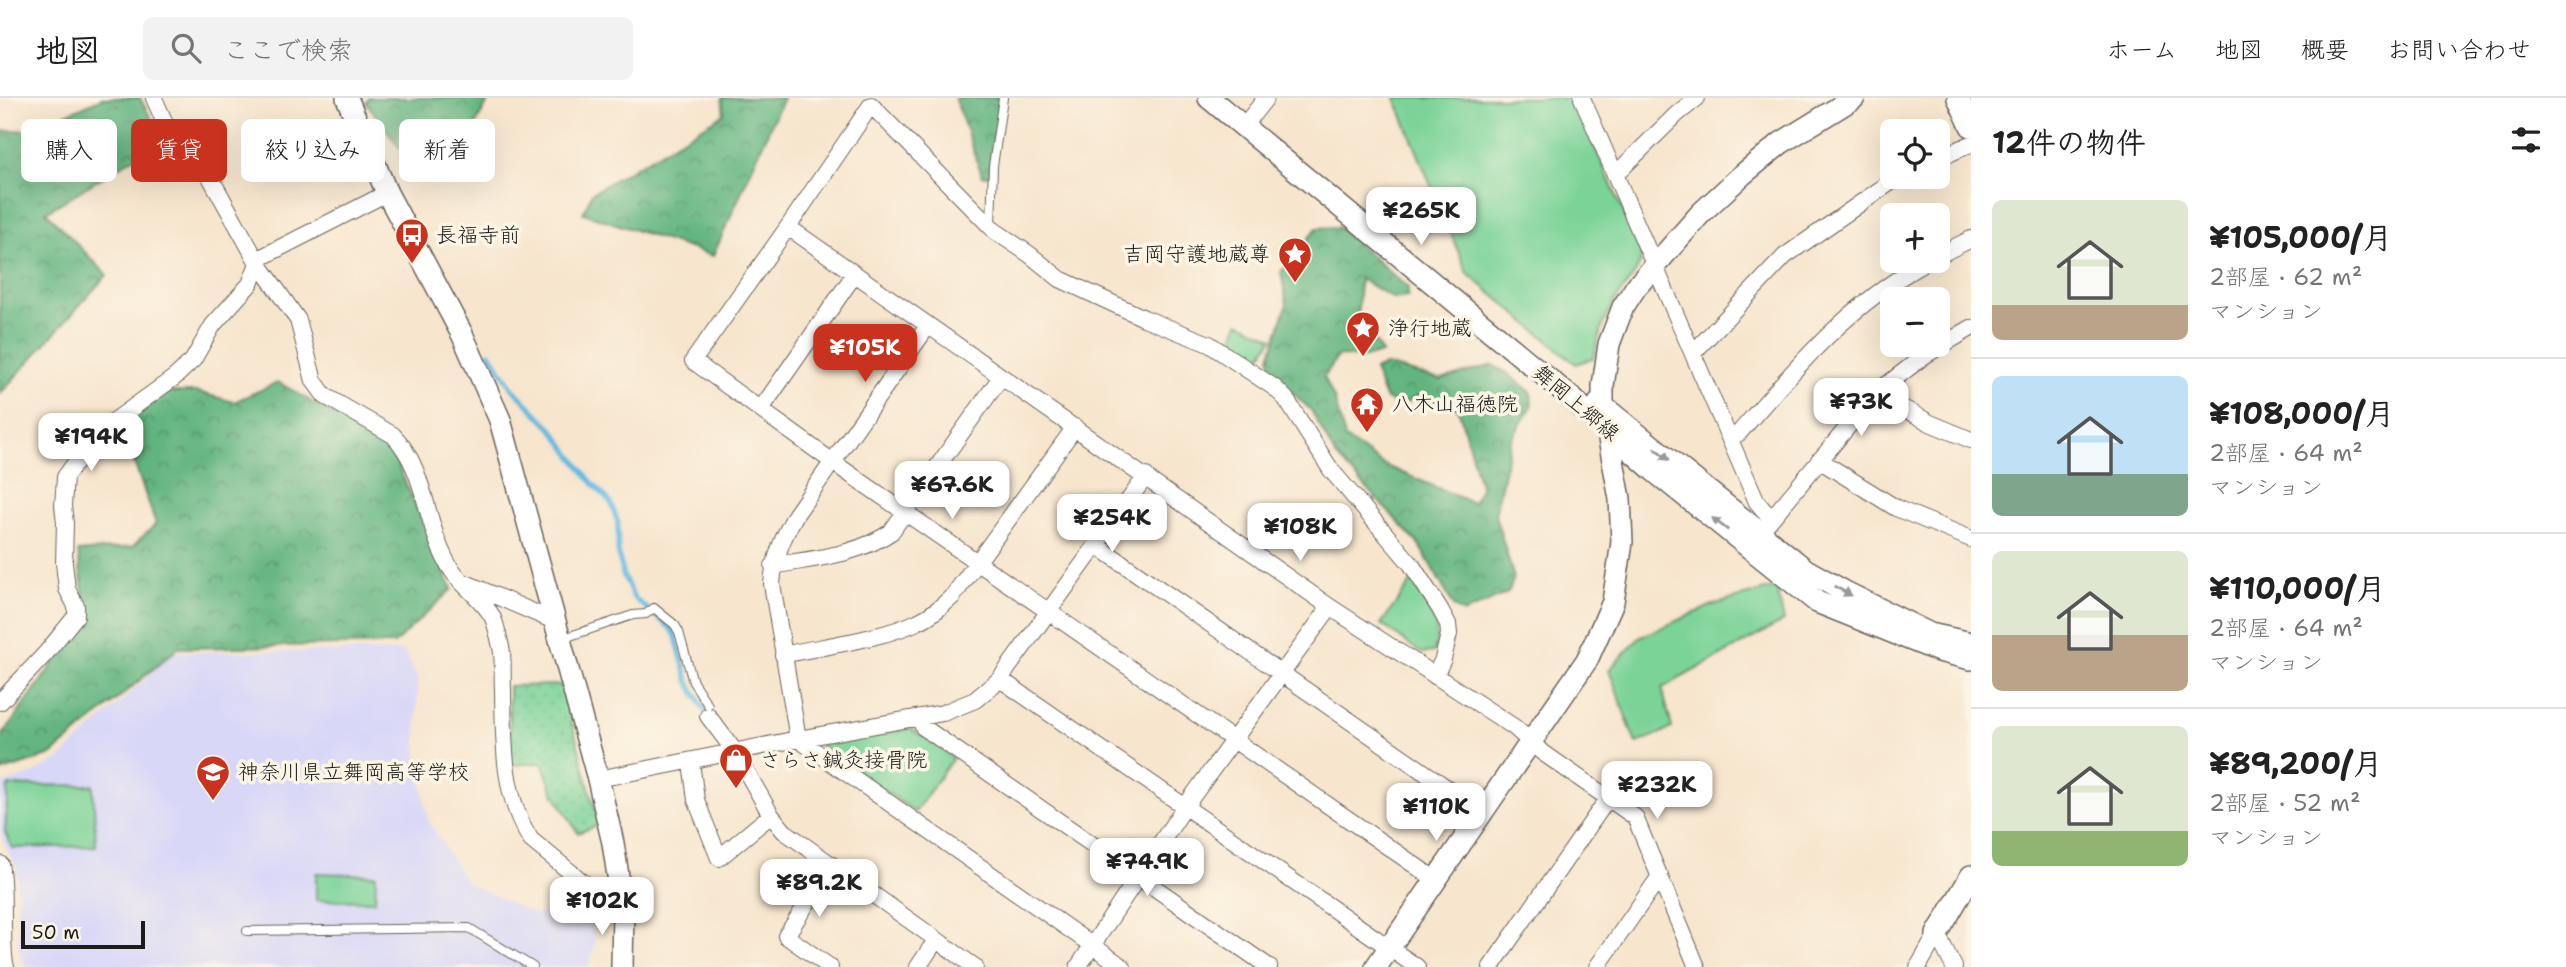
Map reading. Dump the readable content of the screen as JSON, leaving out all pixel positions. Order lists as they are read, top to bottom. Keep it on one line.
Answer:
{"streets":{"street":["舞岡上郷線"]},"places":{"bus stop":["長福寺前"],"place":["吉岡守護地蔵尊","浄行地蔵"],"temple":["八木山福徳院"],"shop":["さらさ鍼灸接骨院"],"school or university":["神奈川県立舞岡高等学校"]},"scale_bar":"50 m","page":{"header":"地図","search":"ここで検索","nav":["ホーム","地図","概要","お問い合わせ"],"heading":"12件の物件","map_buttons":["+","−"],"chip":["購入","賃貸","絞り込み","新着"],"list":[{"name":"¥105,000/月","note":"2部屋 · 62 m² · マンション"},{"name":"¥108,000/月","note":"2部屋 · 64 m² · マンション"},{"name":"¥110,000/月","note":"2部屋 · 64 m² · マンション"},{"name":"¥89,200/月","note":"2部屋 · 52 m² · マンション"}],"price":["¥265K","¥105K","¥73K","¥194K","¥67.6K","¥254K","¥108K","¥232K","¥110K","¥74.9K","¥89.2K","¥102K"],"scale":"50 m"}}
